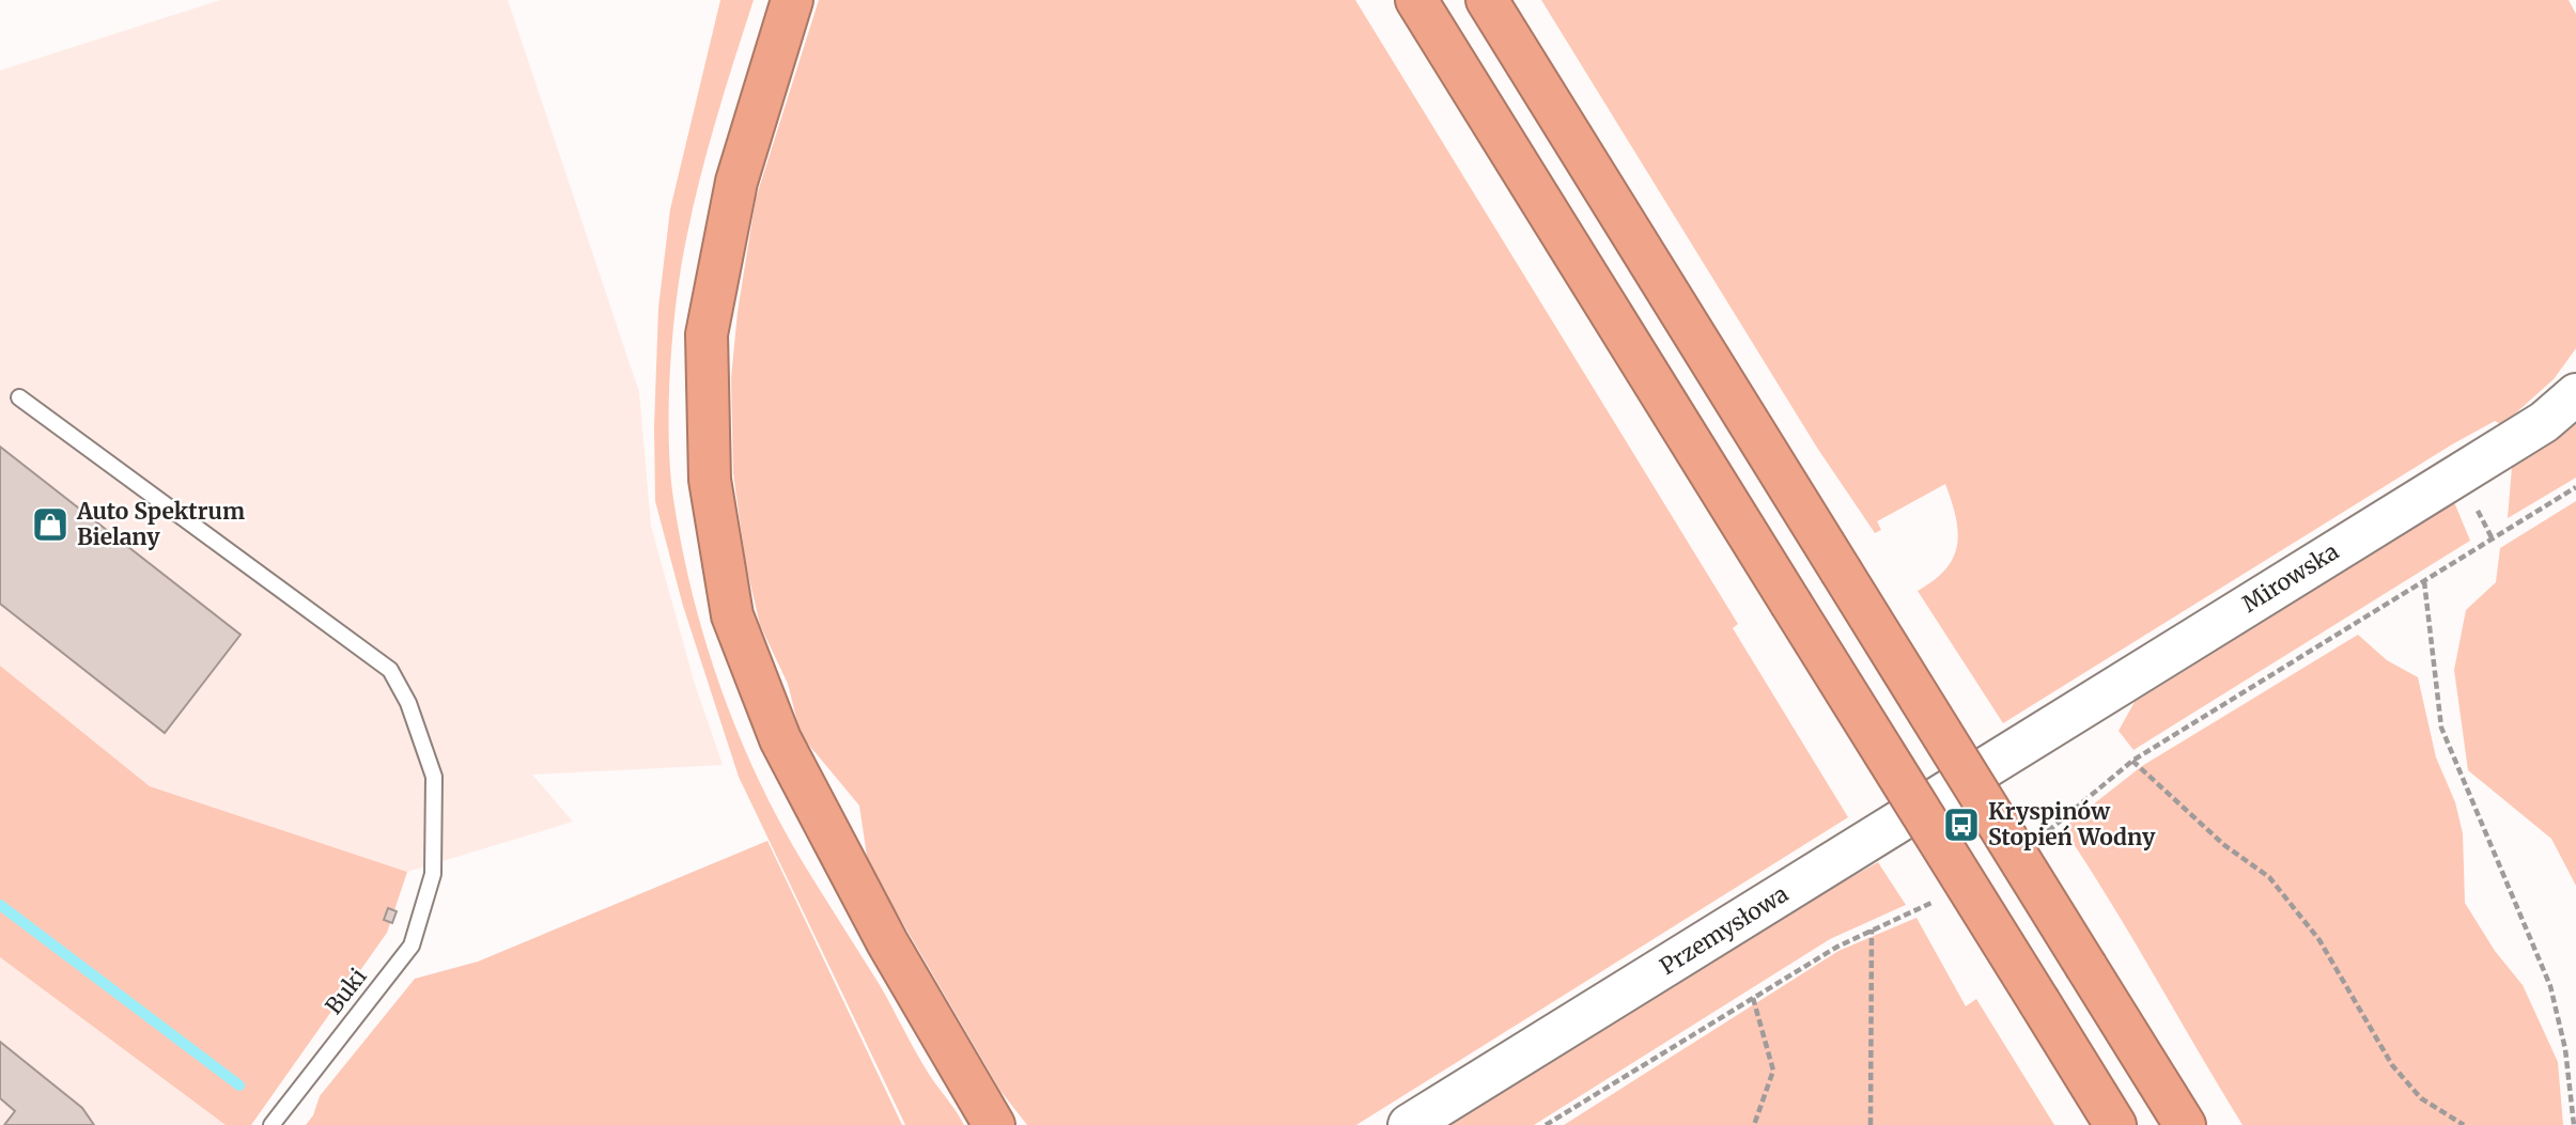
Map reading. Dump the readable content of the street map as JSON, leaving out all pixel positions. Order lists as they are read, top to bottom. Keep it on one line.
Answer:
{"streets":{"main road":["Mirowska","Przemysłowa"],"lane":["Buki"]},"crossings":[["Mirowska","Przemysłowa"]],"places":{"shop":["Auto Spektrum Bielany"],"bus stop":["Kryspinów Stopień Wodny"]}}
